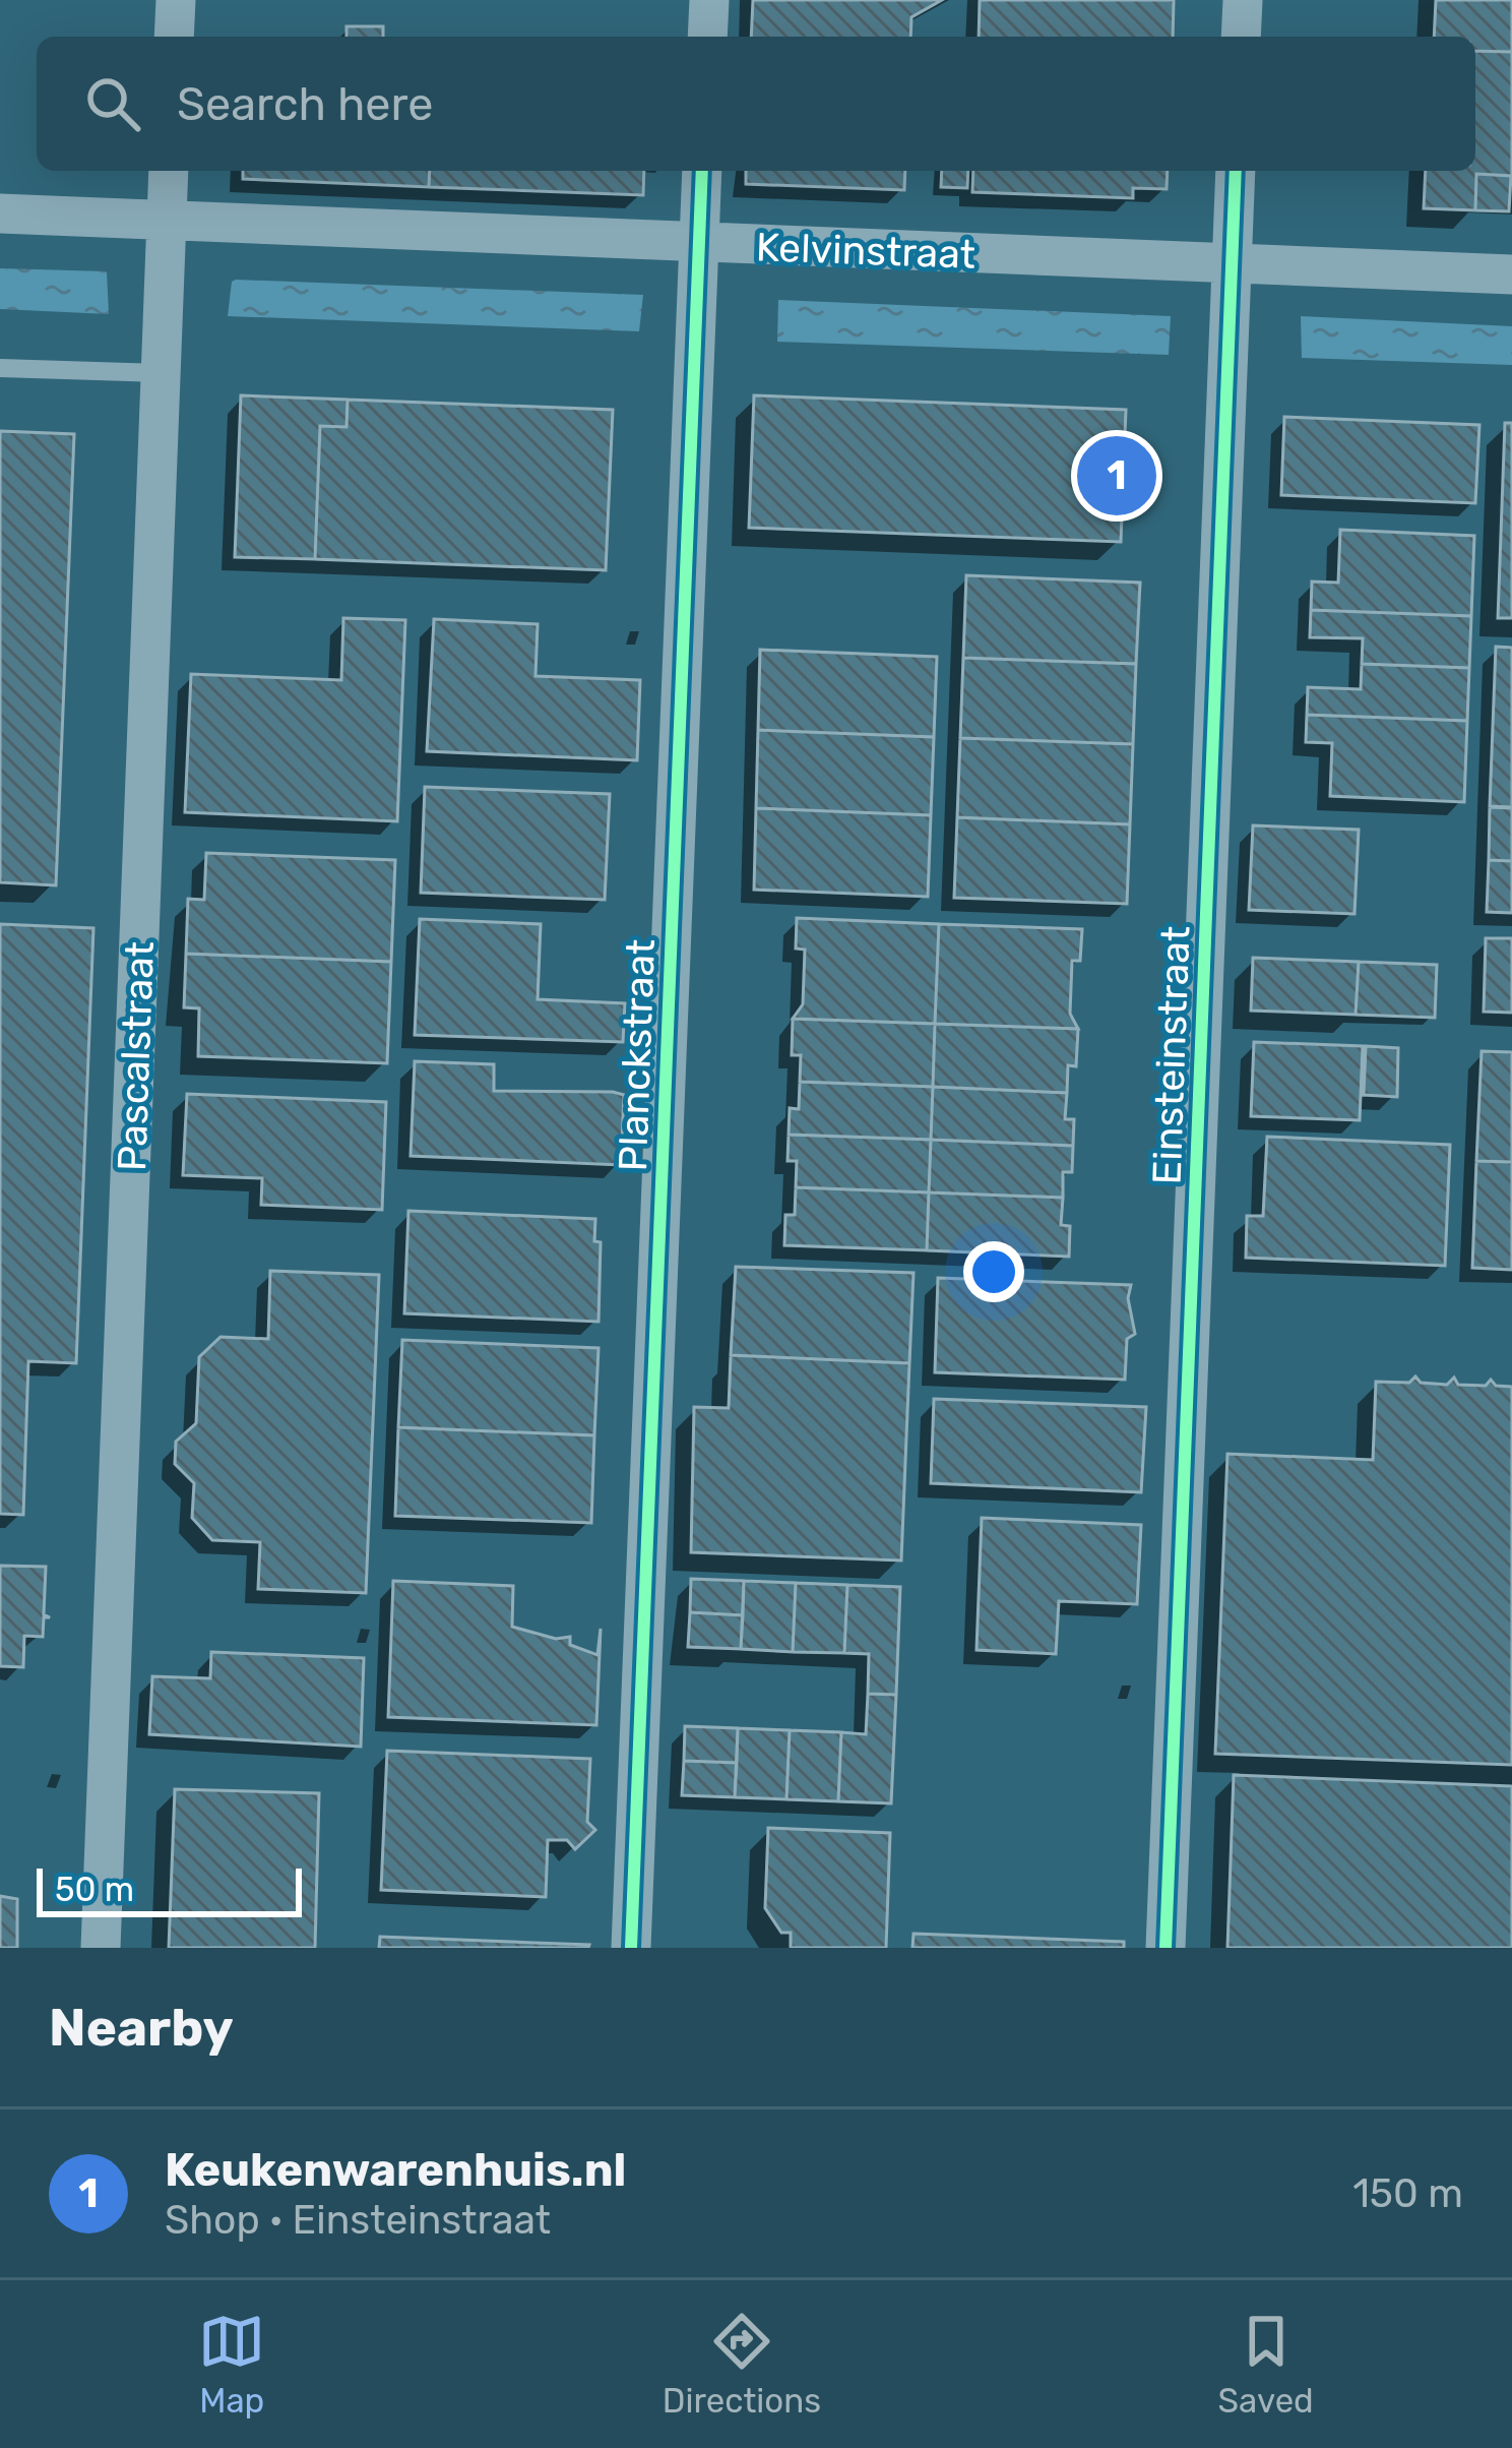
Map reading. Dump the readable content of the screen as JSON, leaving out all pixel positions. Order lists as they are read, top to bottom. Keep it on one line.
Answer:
{"streets":{"street":["Kelvinstraat","Planckstraat","Einsteinstraat","Pascalstraat"]},"crossings":[["Kelvinstraat","Planckstraat"],["Kelvinstraat","Einsteinstraat"],["Kelvinstraat","Pascalstraat"]],"scale_bar":"50 m","page":{"search":"Search here","pins":"1","scale":"50 m","heading":"Nearby","list":[{"mark":"1","name":"Keukenwarenhuis.nl","note":"Shop · Einsteinstraat","value":"150 m"}],"nav":["Map","Directions","Saved"]}}
